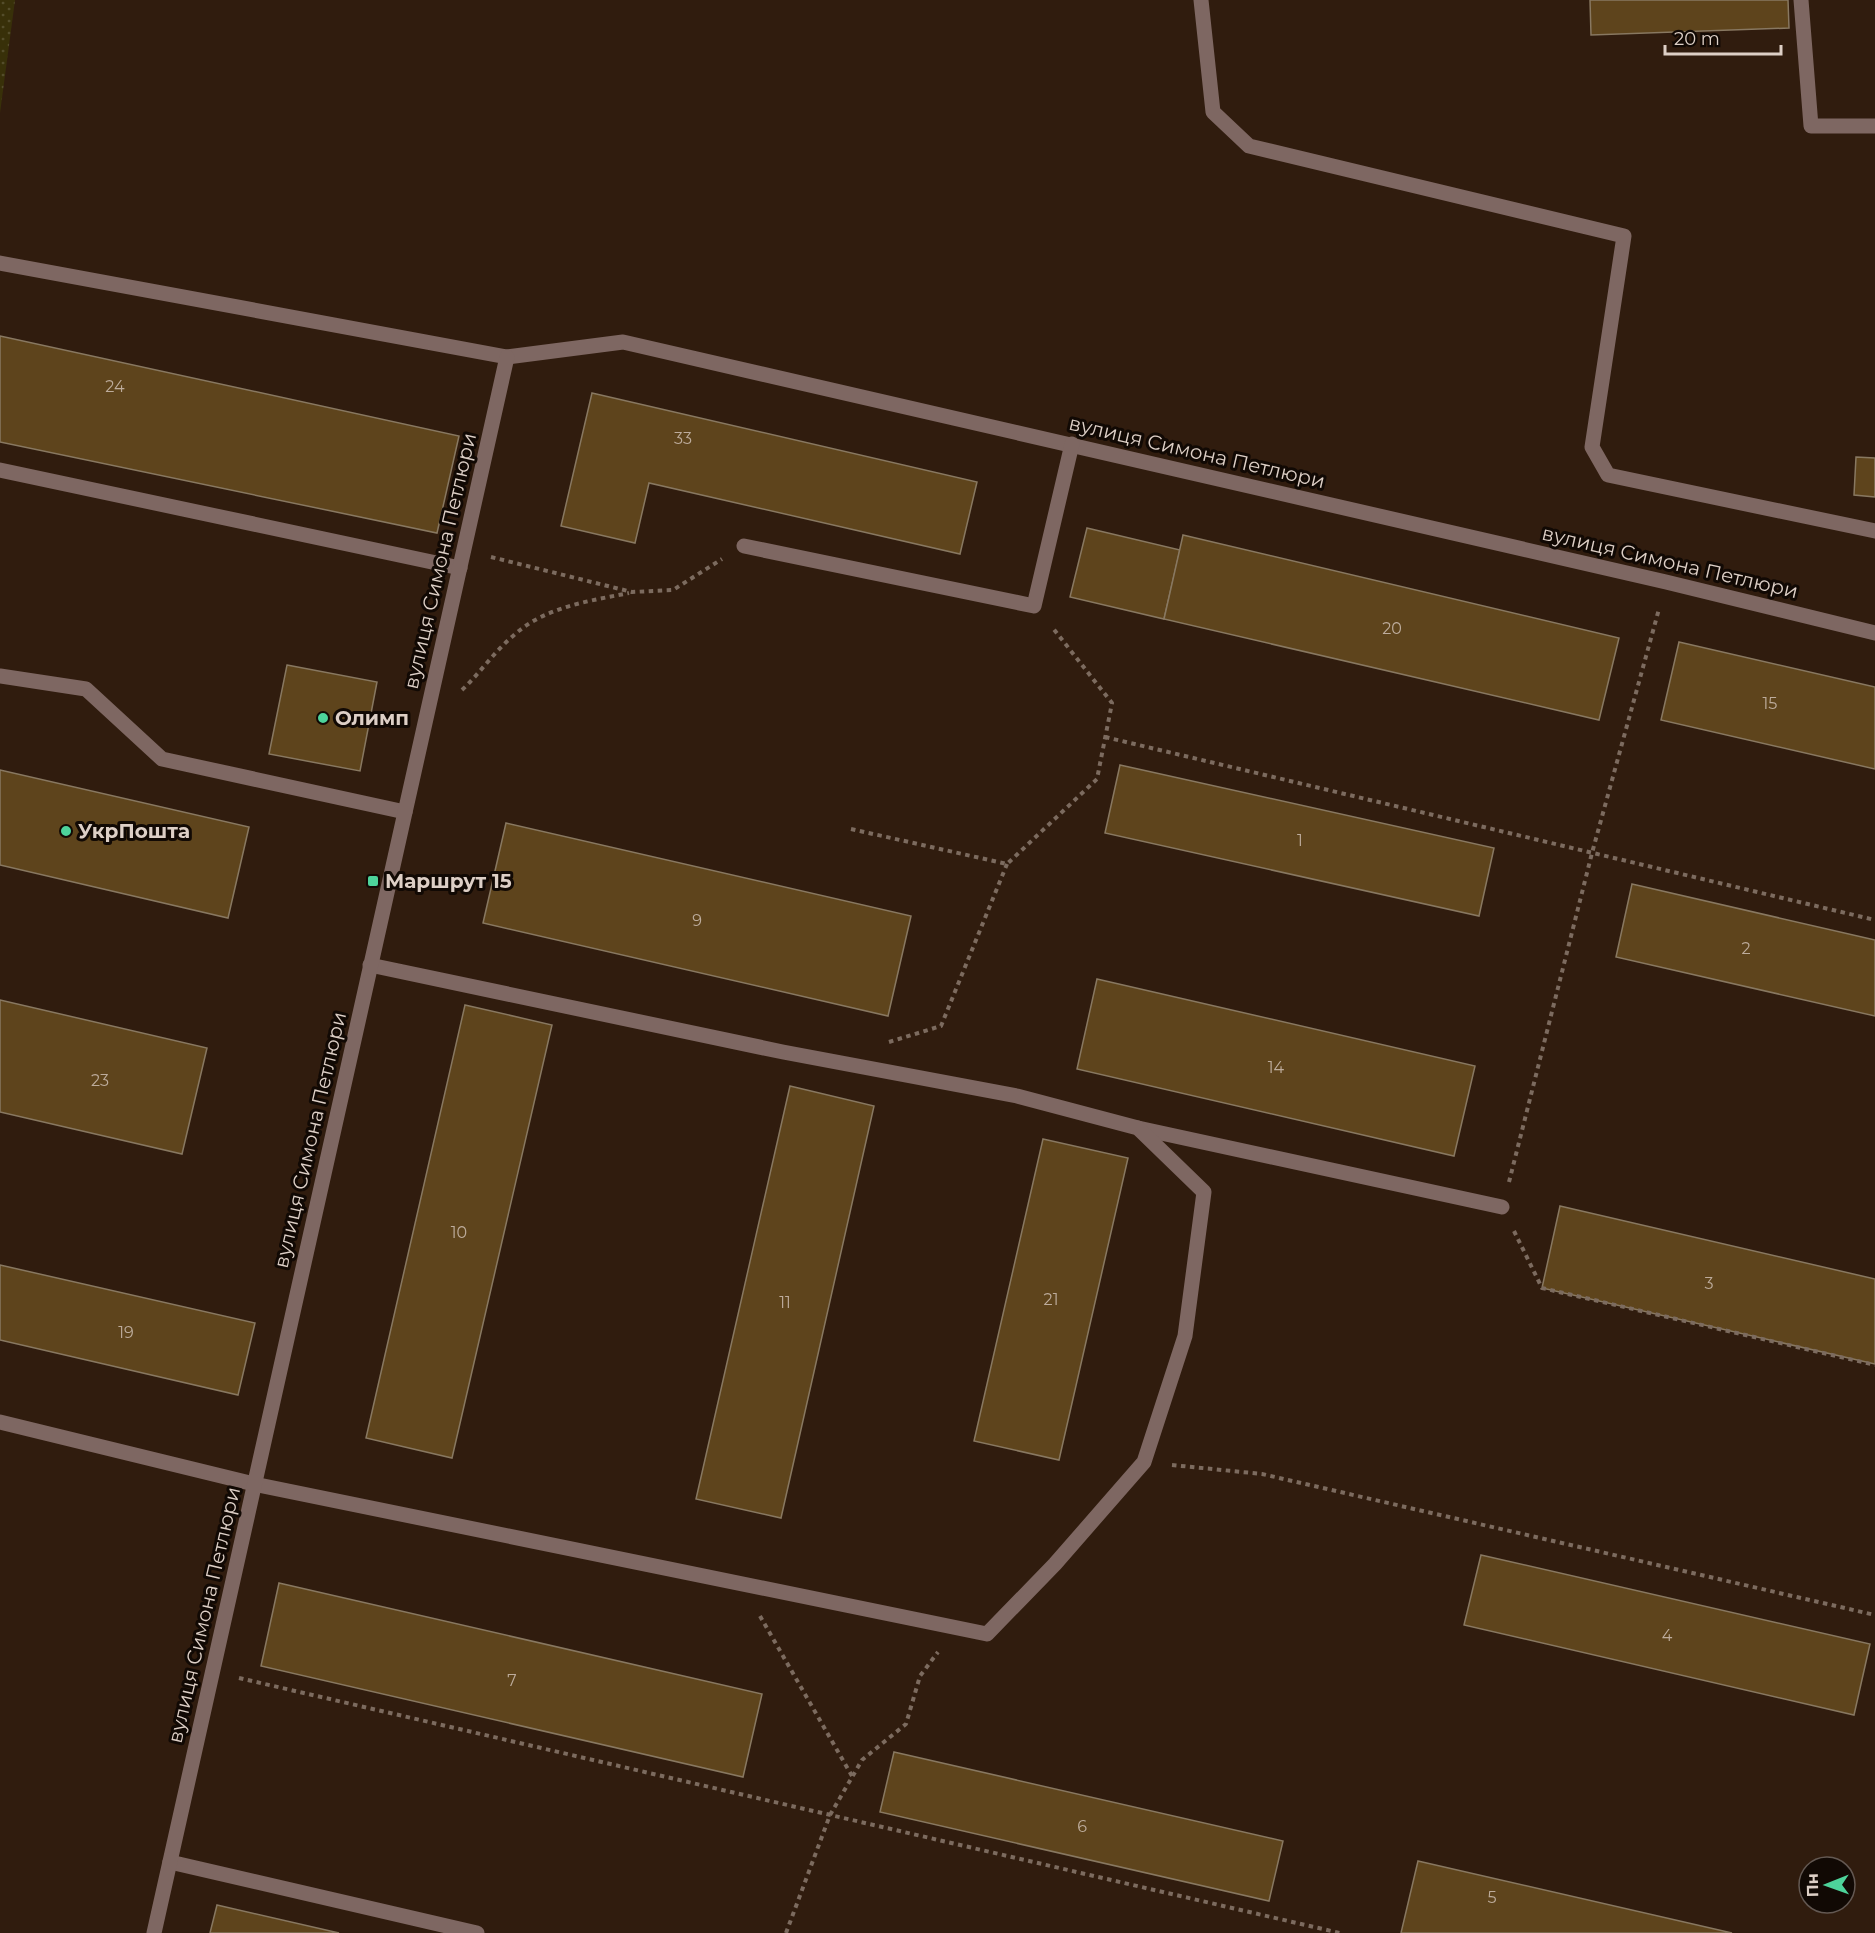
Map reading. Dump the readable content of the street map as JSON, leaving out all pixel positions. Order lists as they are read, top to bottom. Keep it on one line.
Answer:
{"streets":{"street":["вулиця Симона Петлюри"]},"places":{"other":["Олимп","УкрПошта"],"transit":["Маршрут 15"]},"house_numbers":["24","33","20","15","1","9","2","14","23","10","3","21","11","19","4","7","6","5"],"scale_bar":"20 m","north":"left"}
